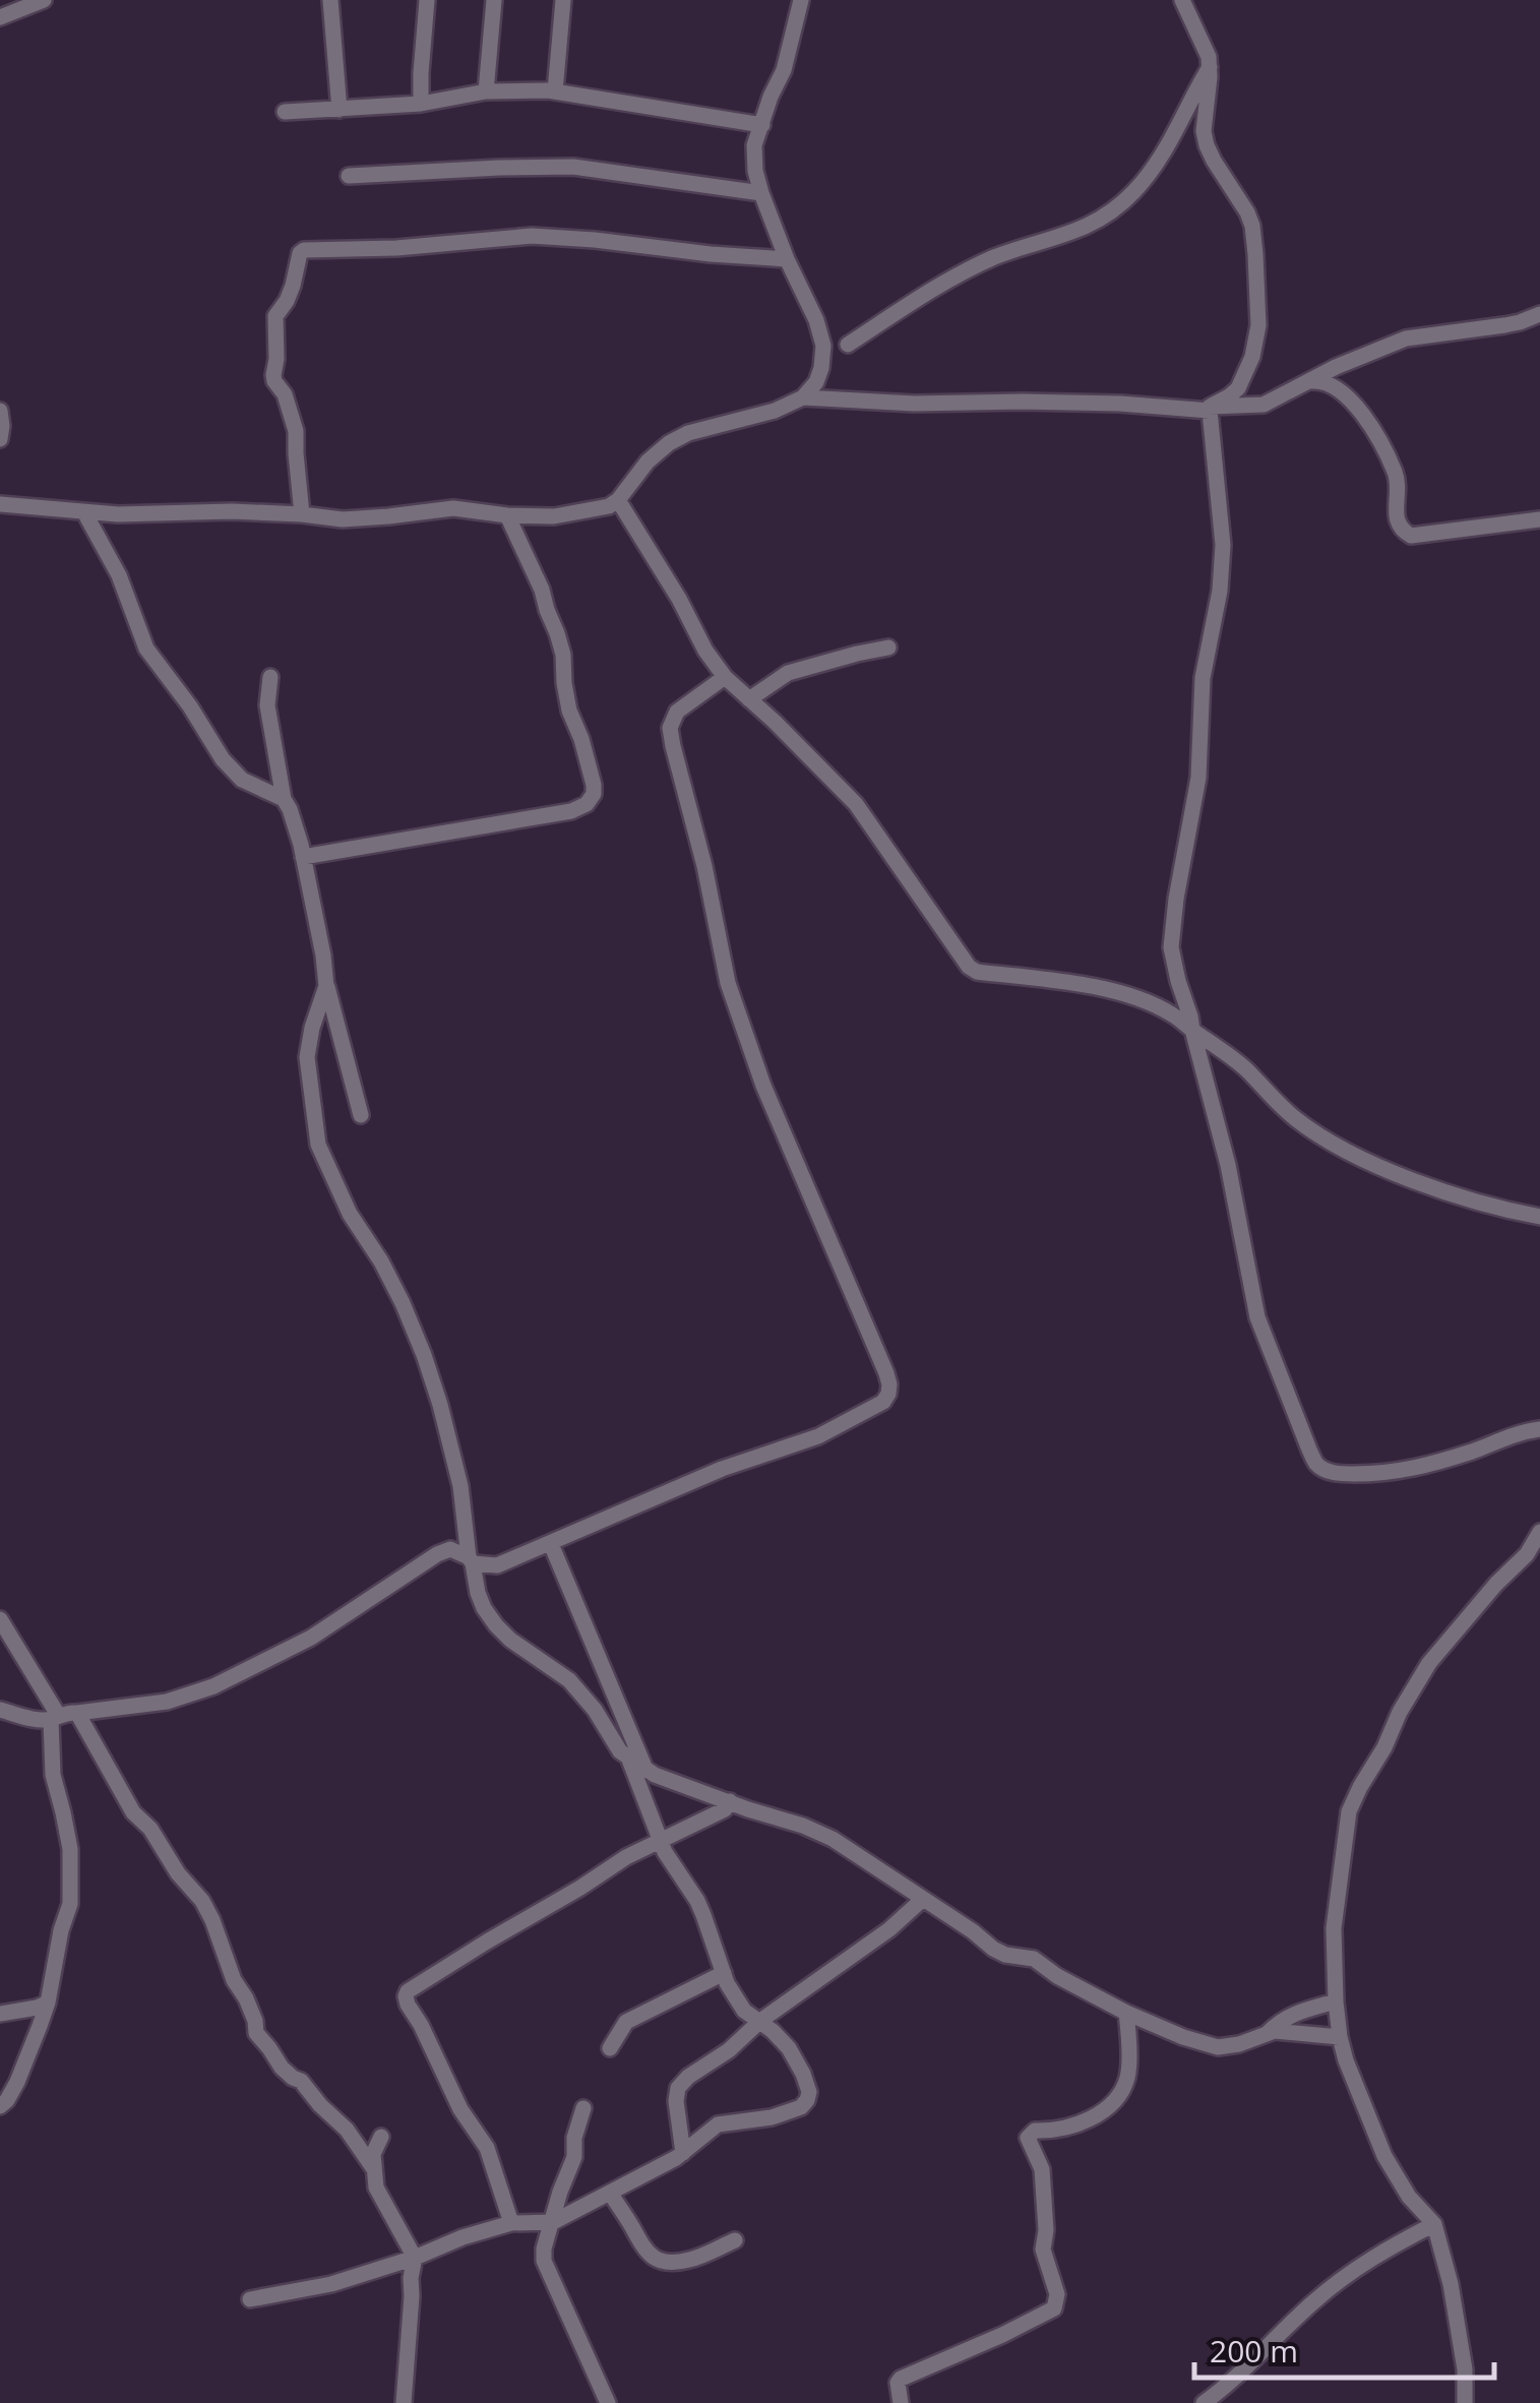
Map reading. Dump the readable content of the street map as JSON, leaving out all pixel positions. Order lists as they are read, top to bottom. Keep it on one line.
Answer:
{"scale_bar":"200 m"}
